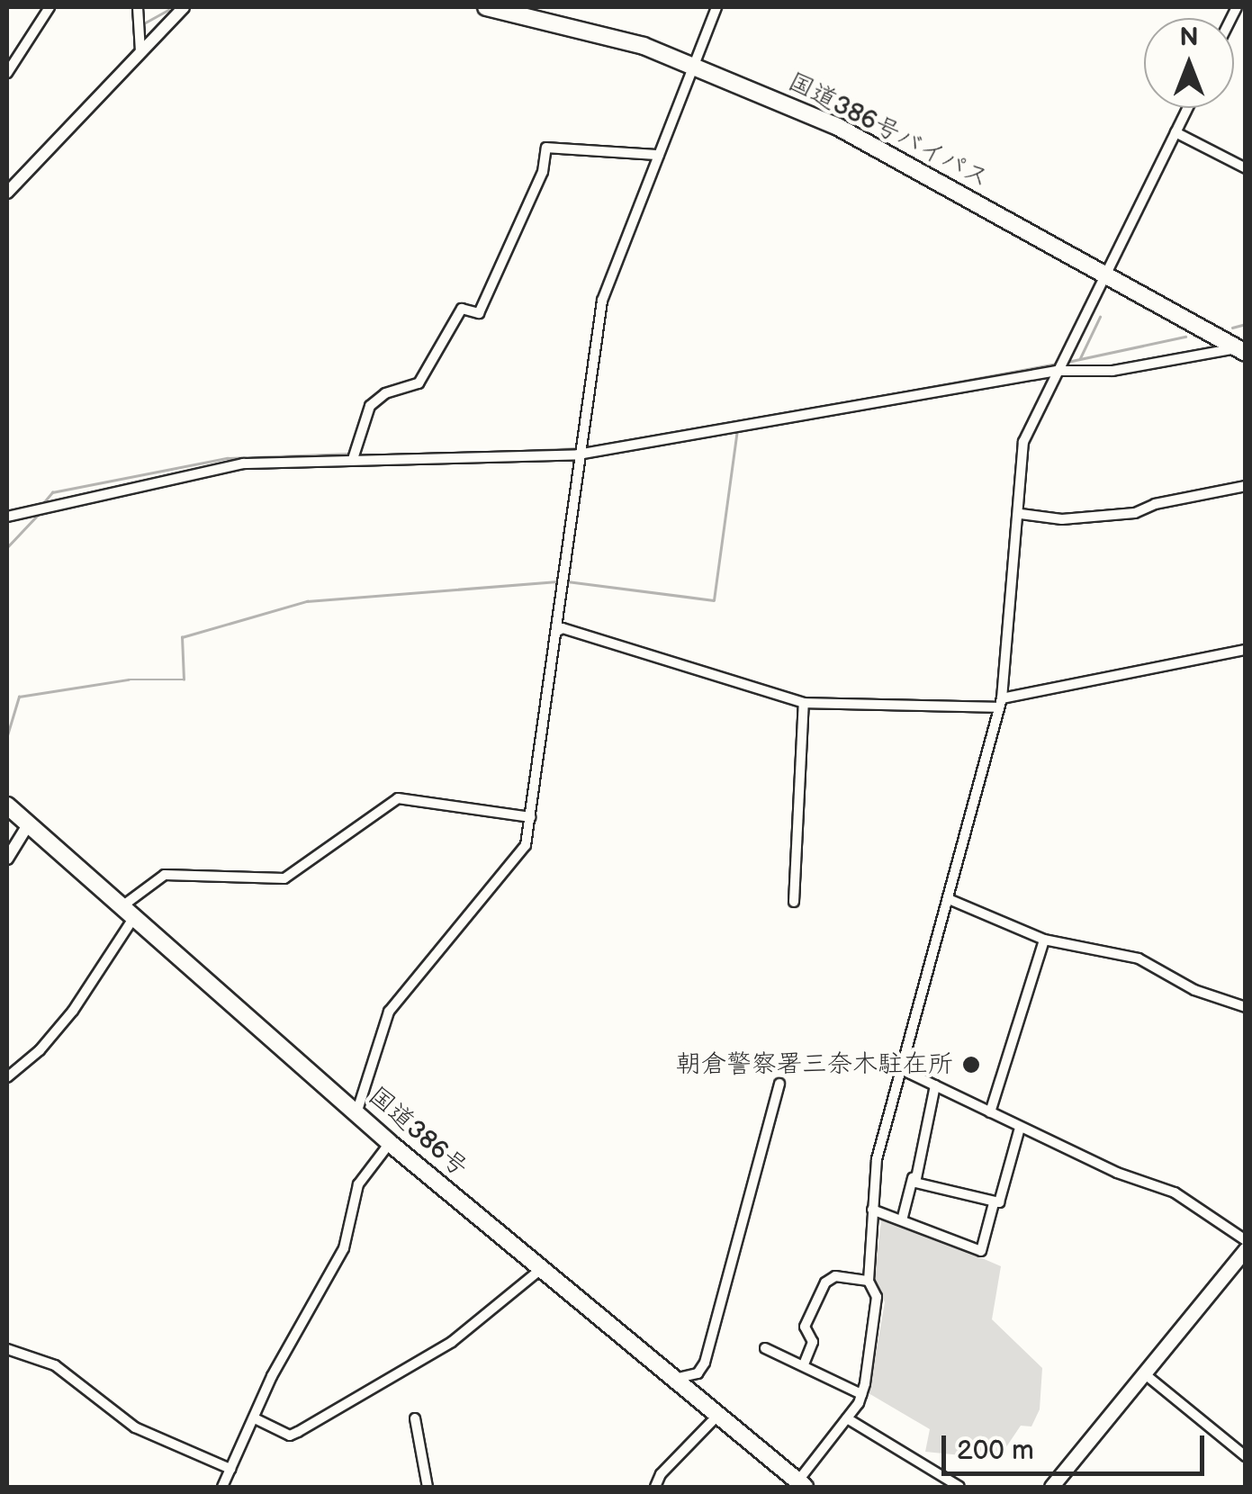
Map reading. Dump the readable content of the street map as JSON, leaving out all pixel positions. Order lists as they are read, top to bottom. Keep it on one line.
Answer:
{"streets":{"highway":["国道386号バイパス","国道386号"]},"places":["朝倉警察署三奈木駐在所"],"scale_bar":"200 m","north":"top"}
